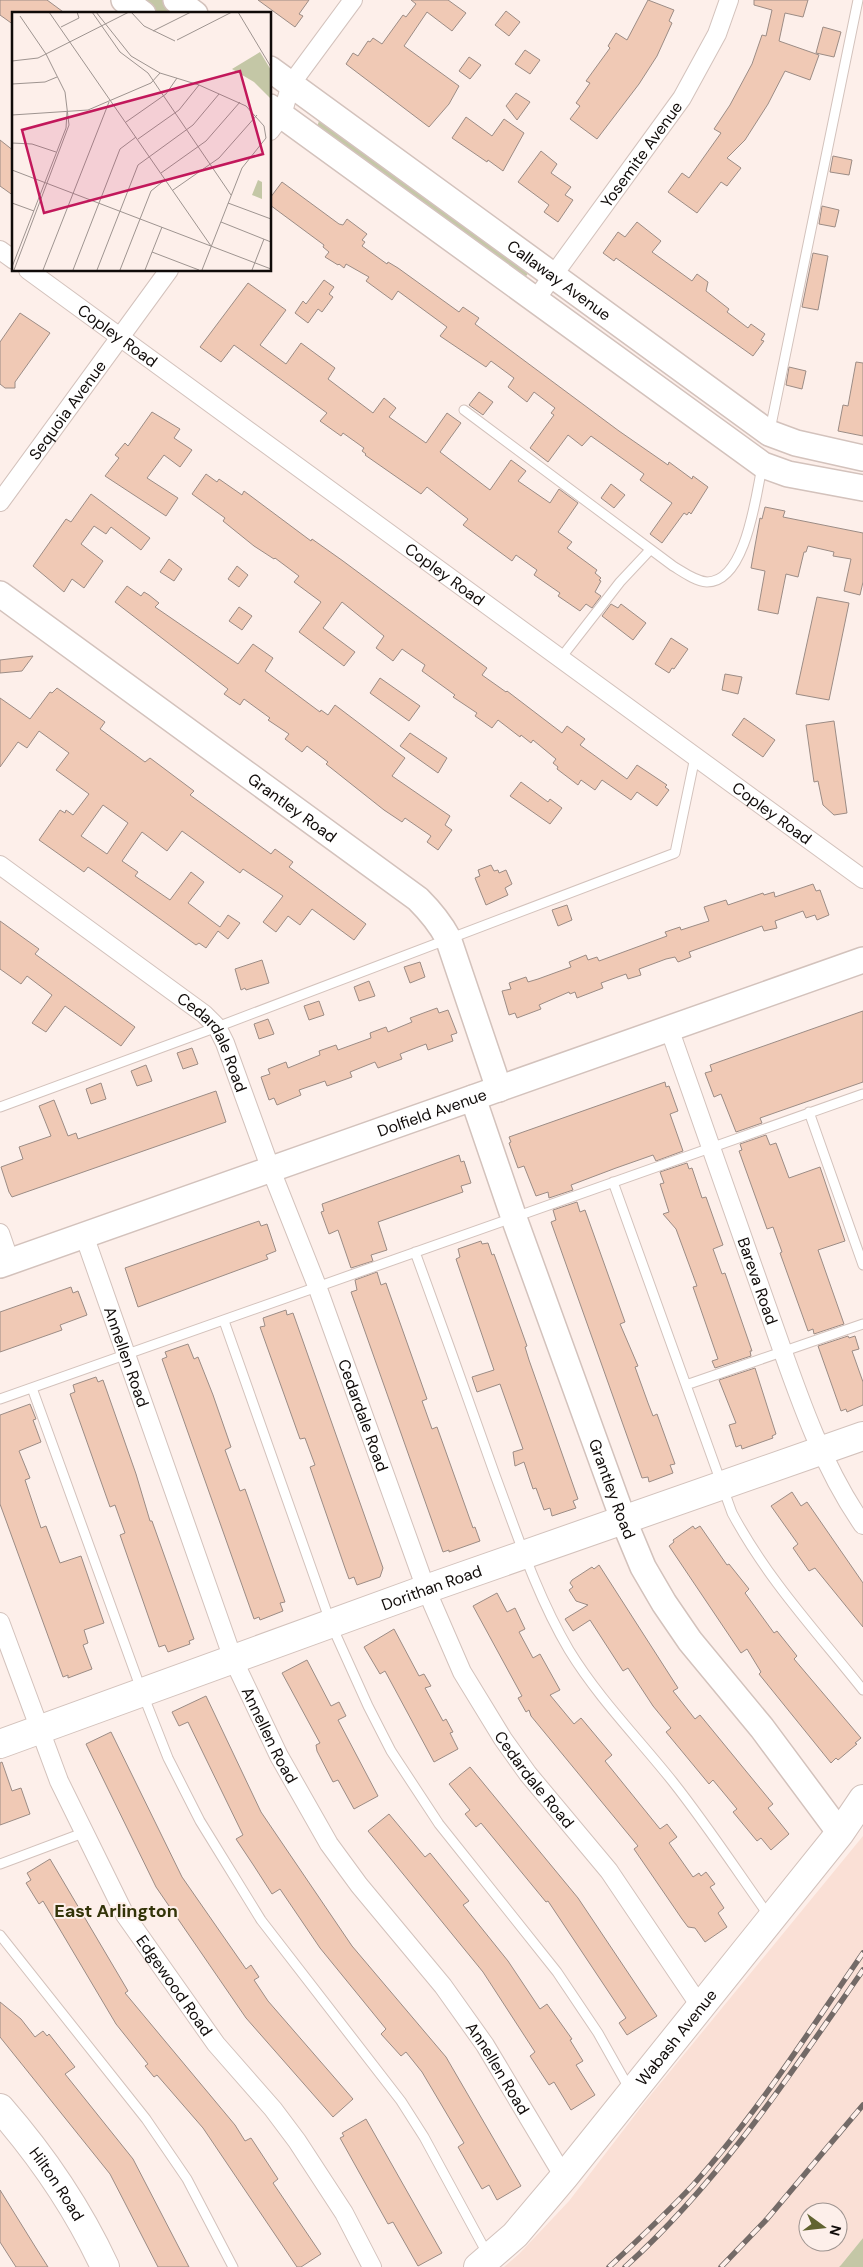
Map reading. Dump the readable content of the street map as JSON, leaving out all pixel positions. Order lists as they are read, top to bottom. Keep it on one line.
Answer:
{"streets":{"main road":["Dorithan Road","Wabash Avenue","Hilton Road"],"street":["Yosemite Avenue","Callaway Avenue","Copley Road","Sequoia Avenue","Grantley Road","Cedardale Road","Dolfield Avenue","Bareva Road","Annellen Road","Edgewood Road"]},"crossings":[["Yosemite Avenue","Callaway Avenue"],["Copley Road","Sequoia Avenue"],["Grantley Road","Dolfield Avenue"],["Grantley Road","Dorithan Road"],["Grantley Road","Wabash Avenue"],["Cedardale Road","Dolfield Avenue"],["Cedardale Road","Dorithan Road"],["Cedardale Road","Wabash Avenue"],["Dolfield Avenue","Bareva Road"],["Dolfield Avenue","Annellen Road"],["Bareva Road","Dorithan Road"],["Annellen Road","Dorithan Road"],["Annellen Road","Wabash Avenue"],["Dorithan Road","Edgewood Road"]],"districts":["East Arlington"],"north":"right"}
